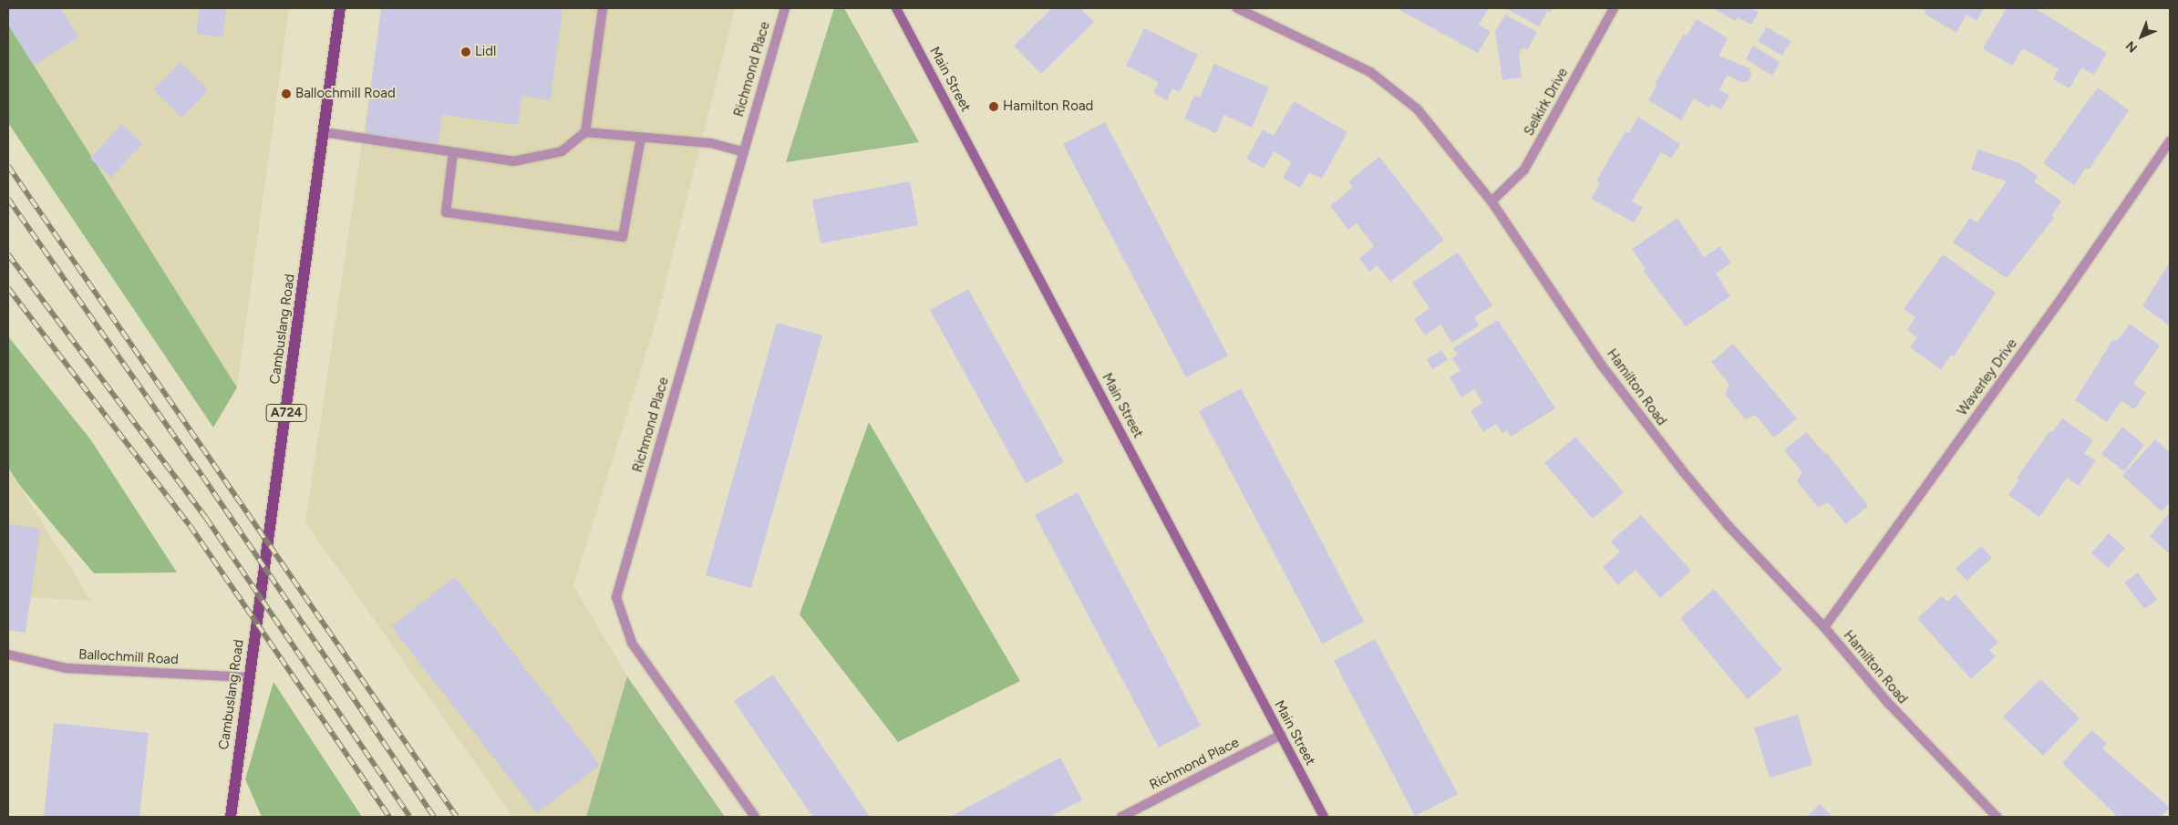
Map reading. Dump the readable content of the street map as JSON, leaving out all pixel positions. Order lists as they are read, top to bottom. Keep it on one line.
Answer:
{"streets":{"main road":["Main Street","Cambuslang Road","A724"],"street":["Richmond Place","Selkirk Drive","Waverley Drive","Hamilton Road","Ballochmill Road"]},"crossings":[["Richmond Place","Main Street"],["Selkirk Drive","Hamilton Road"],["Cambuslang Road","Ballochmill Road"],["Waverley Drive","Hamilton Road"]],"places":["Lidl","Ballochmill Road","Hamilton Road"],"north":"bottom left"}
